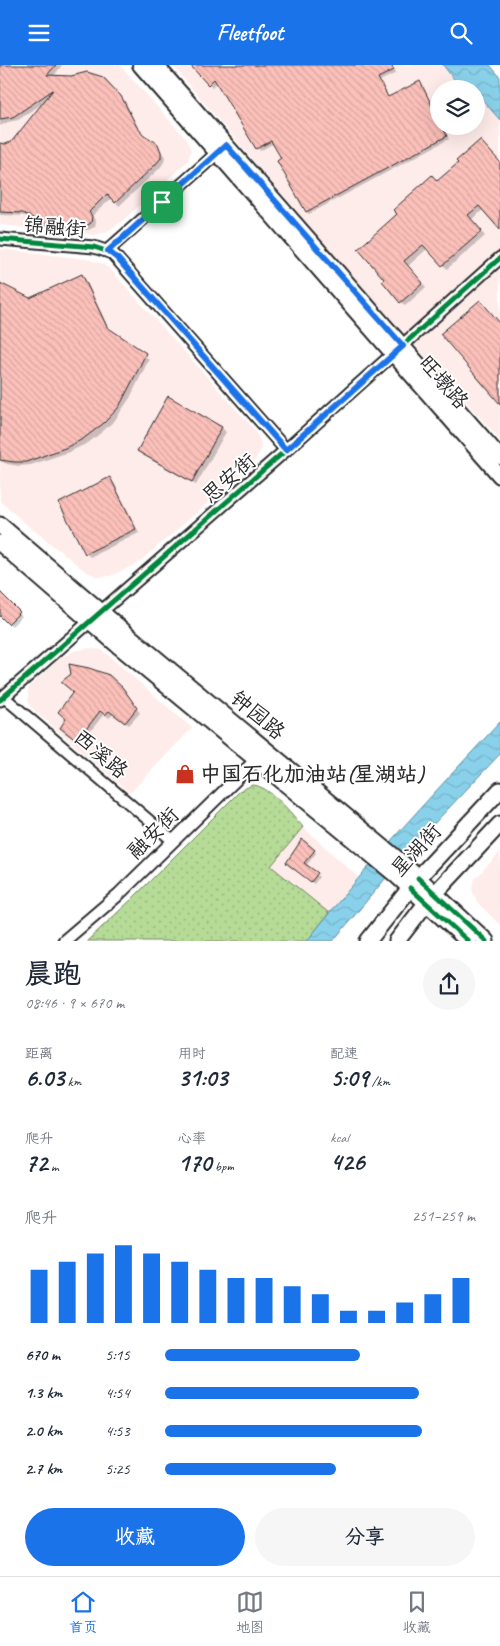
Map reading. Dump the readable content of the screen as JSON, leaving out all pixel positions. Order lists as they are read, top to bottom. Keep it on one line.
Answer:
{"streets":{"main road":["旺墩路","钟园路","星湖街"],"street":["锦融街","思安街","西溪路","融安街"]},"crossings":[["锦融街","旺墩路"],["旺墩路","思安街"],["思安街","钟园路"],["思安街","西溪路"],["钟园路","融安街"],["钟园路","星湖街"],["西溪路","融安街"]],"places":{"shop":["中国石化加油站(星湖站)"]},"page":{"header":"Fleetfoot","heading":["晨跑","08:46 · 9 × 670 m"],"stats":[["距离","6.03 km"],["用时","31:03"],["配速","5:09 /km"],["爬升","72 m"],["心率","170 bpm"],["kcal","426"]],"chart":["爬升","251–259 m"],"list":[{"name":"670 m","note":"5:15"},{"name":"1.3 km","note":"4:54"},{"name":"2.0 km","note":"4:53"},{"name":"2.7 km","note":"5:25"}],"buttons":["收藏","分享"],"tabs":["首页","地图","收藏"]}}
